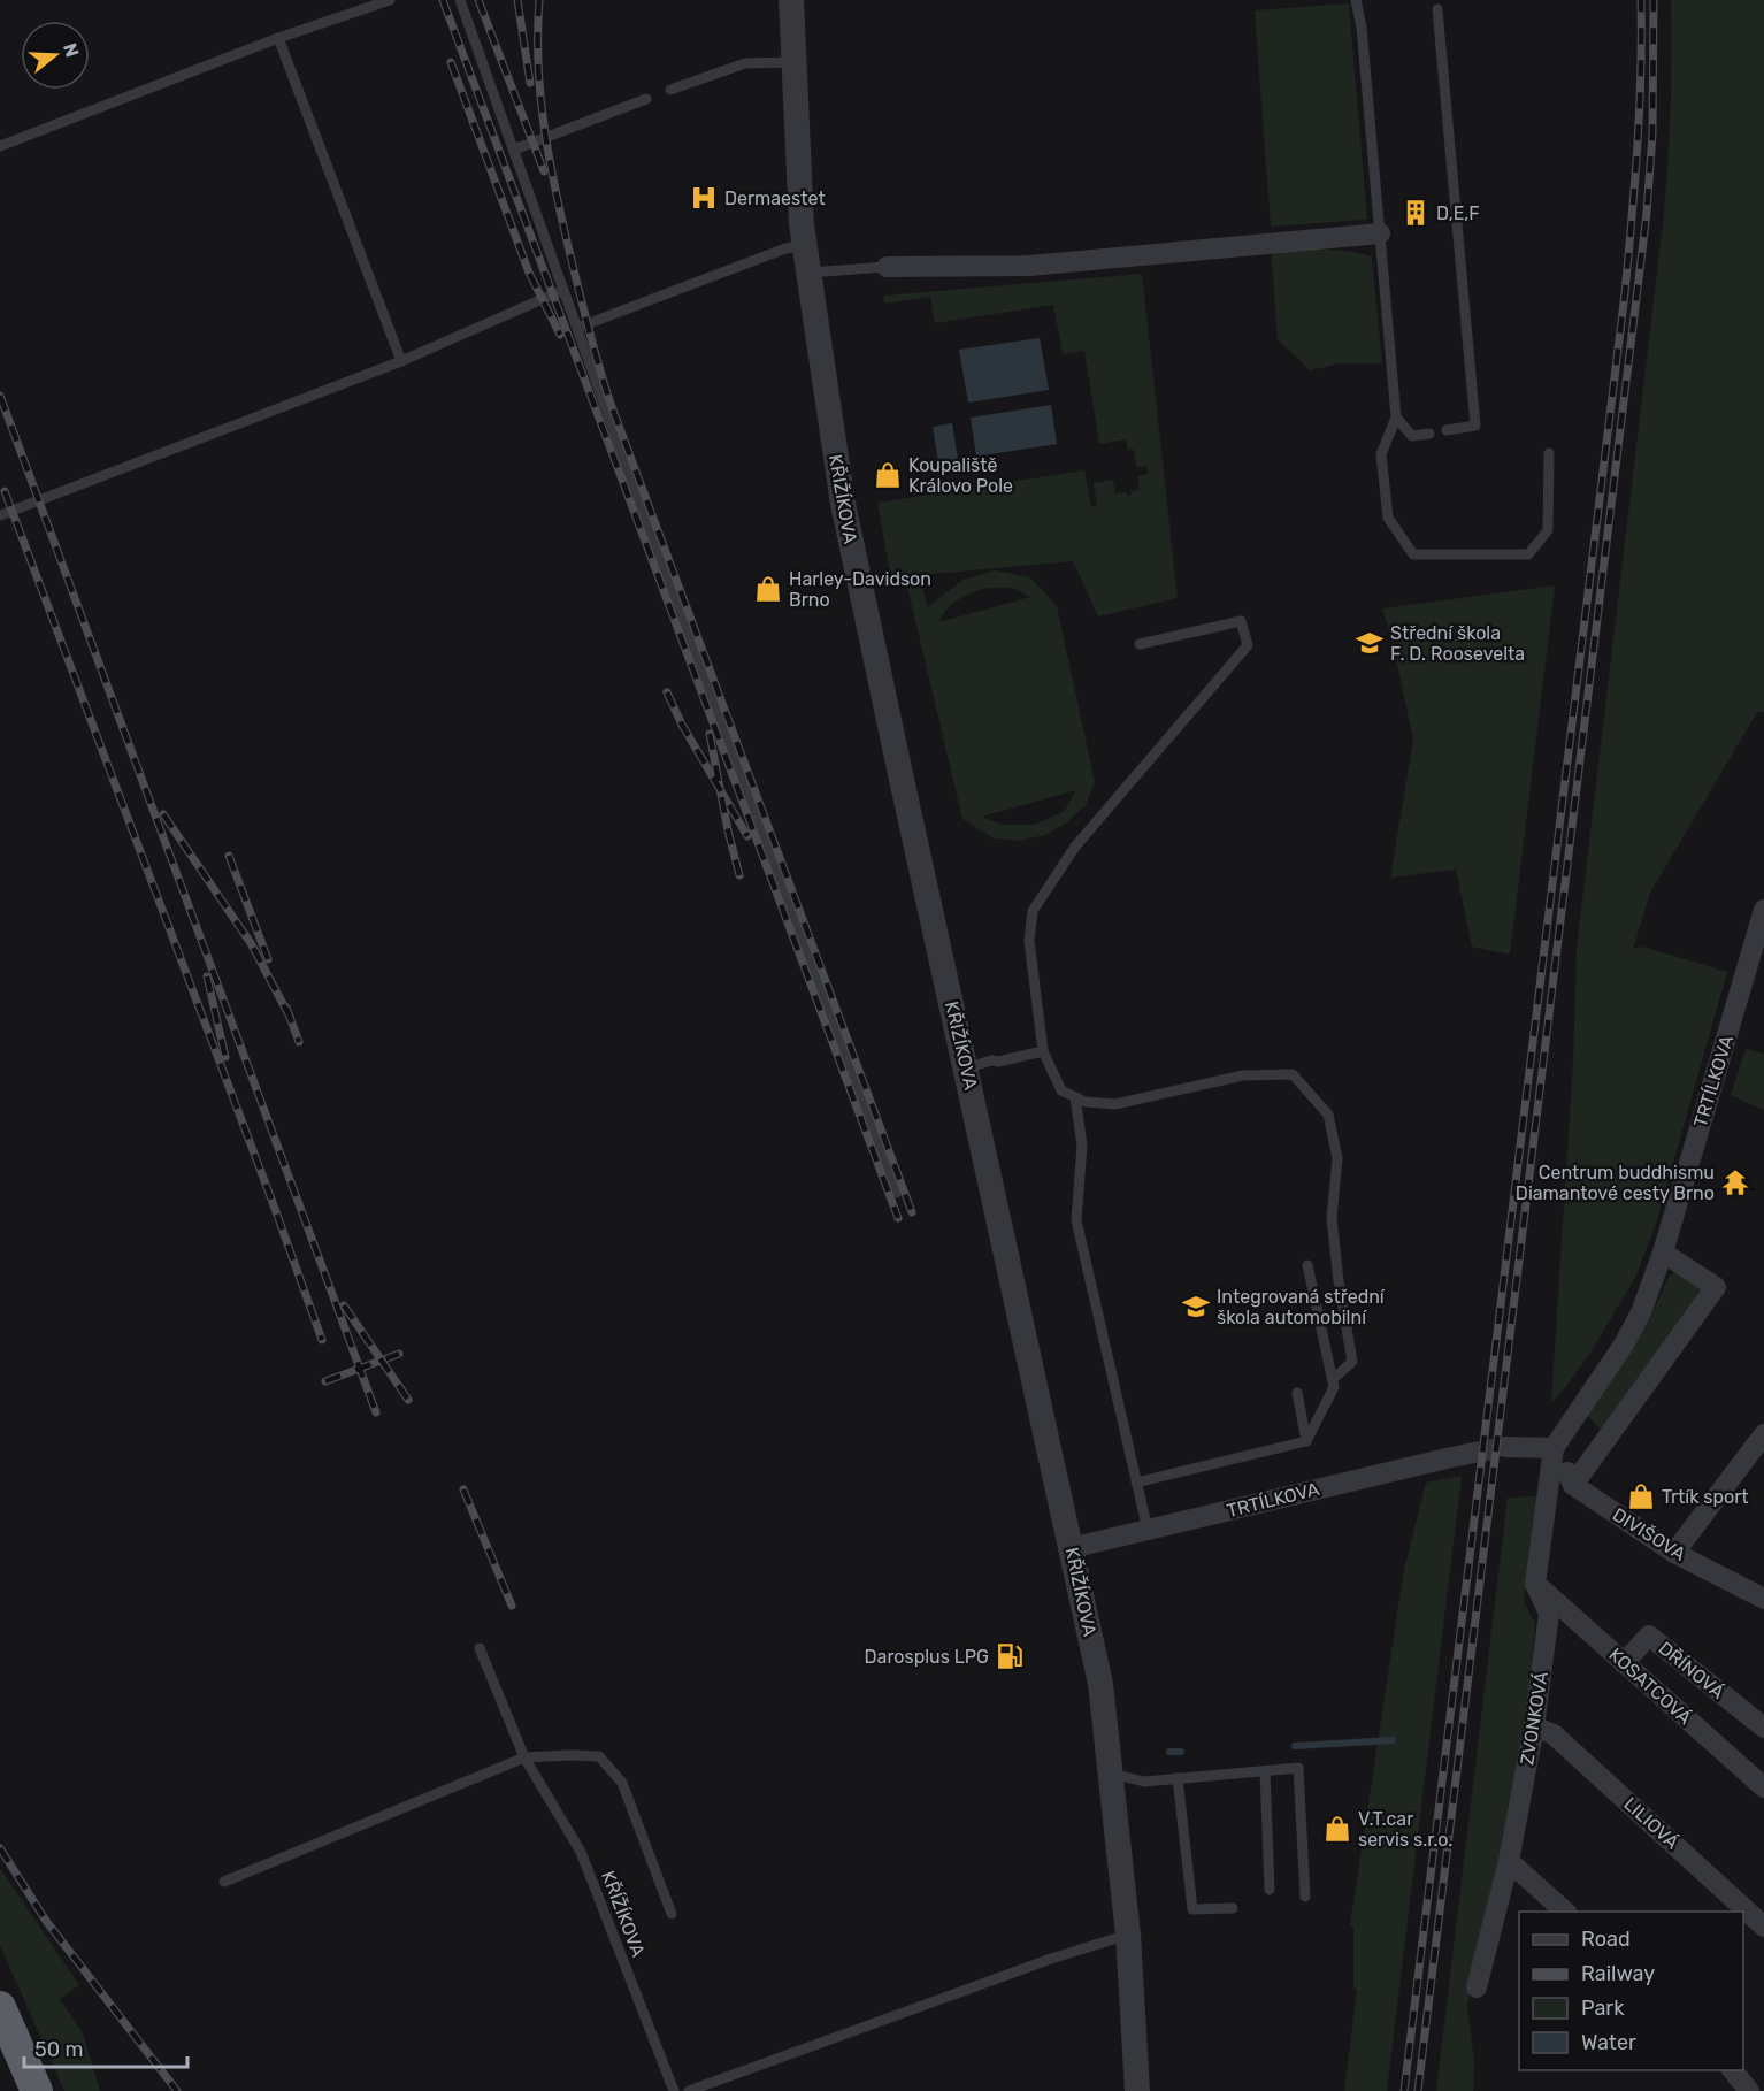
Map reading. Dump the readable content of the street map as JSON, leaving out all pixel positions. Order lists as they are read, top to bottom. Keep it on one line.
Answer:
{"streets":{"street":["KŘIŽÍKOVA","TRTÍLKOVA","DIVIŠOVA","DŘÍNOVÁ","KOSATCOVÁ","ZVONKOVÁ","LILIOVÁ"],"lane":["KŘÍŽÍKOVA"]},"crossings":[["KŘIŽÍKOVA","TRTÍLKOVA"],["TRTÍLKOVA","DIVIŠOVA"],["DŘÍNOVÁ","KOSATCOVÁ"],["KOSATCOVÁ","ZVONKOVÁ"],["ZVONKOVÁ","LILIOVÁ"]],"places":{"hospital":["Dermaestet"],"building":["D,E,F"],"shop":["Koupaliště Královo Pole","Harley-Davidson Brno","Trtík sport","V.T.car servis s.r.o."],"school or university":["Střední škola F. D. Roosevelta","Integrovaná střední škola automobilní"],"temple":["Centrum buddhismu Diamantové cesty Brno"],"fuel station":["Darosplus LPG"]},"legend":["Road","Railway","Park","Water"],"scale_bar":"50 m","north":"right"}
